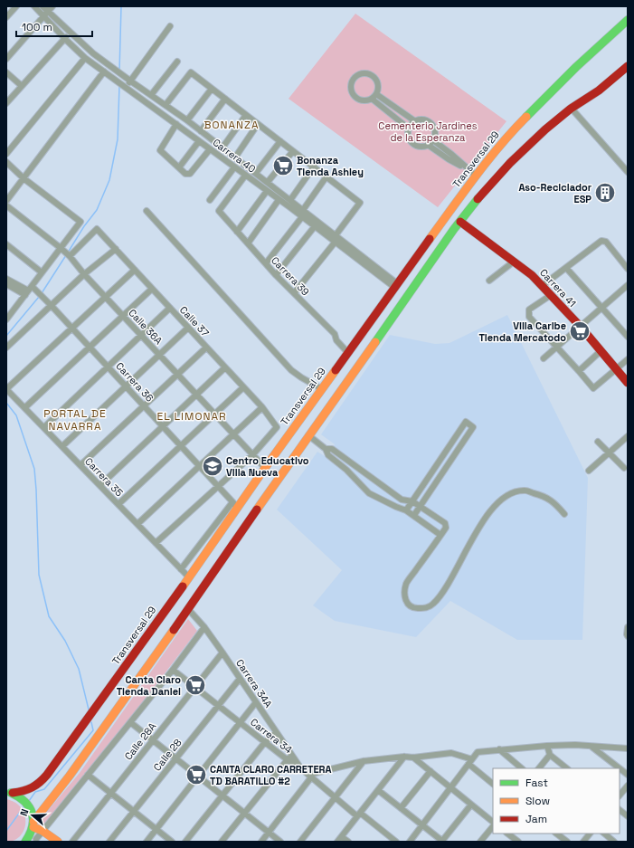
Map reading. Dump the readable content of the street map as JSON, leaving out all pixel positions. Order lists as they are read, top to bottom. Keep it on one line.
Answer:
{"streets":{"main road":["Transversal 29","Carrera 41"],"street":["Carrera 40","Carrera 39","Calle 37","Calle 36A","Carrera 36","Carrera 35","Carrera 34A","Carrera 34","Calle 28A","Calle 28"]},"crossings":[["Carrera 40","Transversal 29"],["Carrera 40","Carrera 39"],["Transversal 29","Carrera 39"],["Transversal 29","Calle 36A"],["Transversal 29","Carrera 36"],["Transversal 29","Carrera 35"],["Calle 37","Calle 36A"],["Carrera 34A","Carrera 34"],["Carrera 34A","Calle 28A"],["Carrera 34A","Calle 28"],["Carrera 34","Calle 28A"],["Carrera 34","Calle 28"]],"districts":["BONANZA","PORTAL DE NAVARRA","EL LIMONAR"],"parks":["Cementerio Jardines de la Esperanza"],"places":{"supermarket":["Bonanza Tienda Ashley","Villa Caribe Tienda Mercatodo","Canta Claro Tienda Daniel","CANTA CLARO CARRETERA TD BARATILLO #2"],"building":["Aso-Reciclador ESP"],"school or university":["Centro Educativo Villa Nueva"]},"legend":["Fast","Slow","Jam"],"scale_bar":"100 m","north":"left"}
